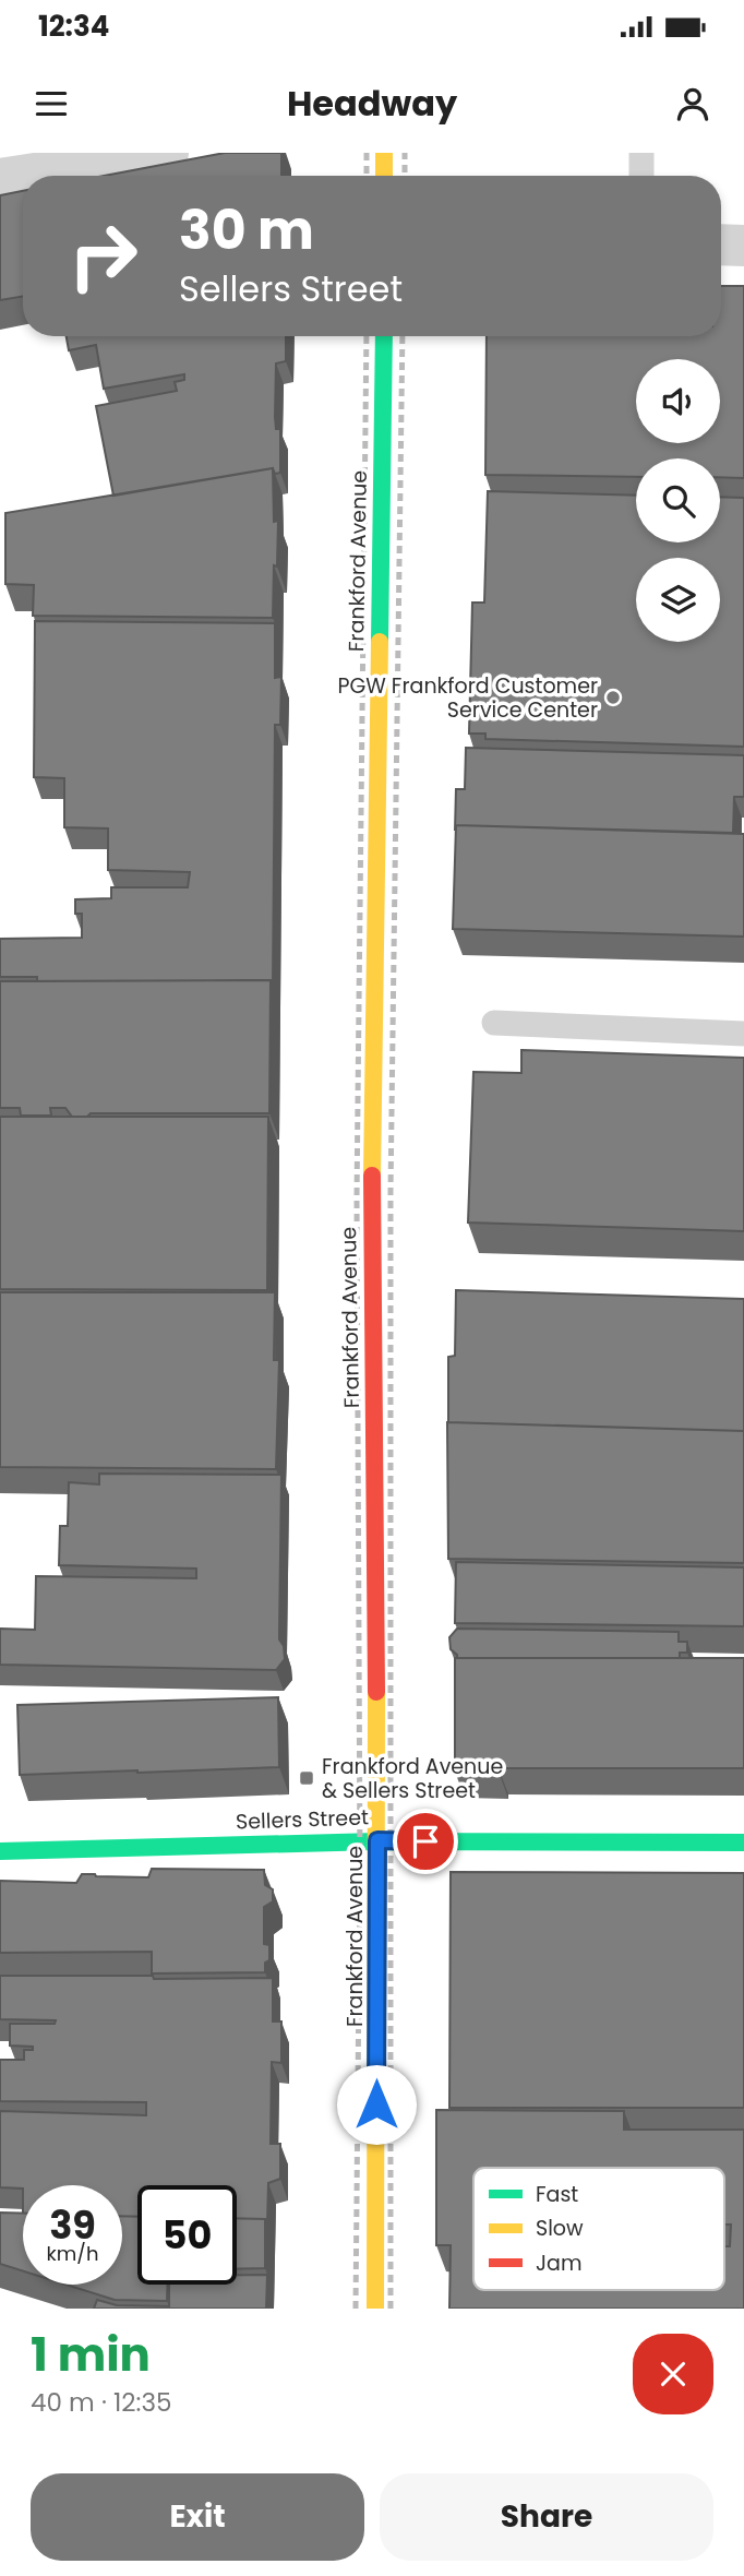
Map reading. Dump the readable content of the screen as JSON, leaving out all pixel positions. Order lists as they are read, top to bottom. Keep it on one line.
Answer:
{"streets":{"main road":["Frankford Avenue","Sellers Street"]},"crossings":[["Frankford Avenue","Sellers Street"]],"places":{"other":["PGW Frankford Customer Service Center"],"transit":["Frankford Avenue & Sellers Street"]},"legend":["Fast","Slow","Jam"],"page":{"status":"12:34","header":"Headway","turn":["30 m","Sellers Street"],"speed":"39 km/h","limit":"50","heading":["1 min","40 m · 12:35"],"buttons":["Exit","Share"]}}
